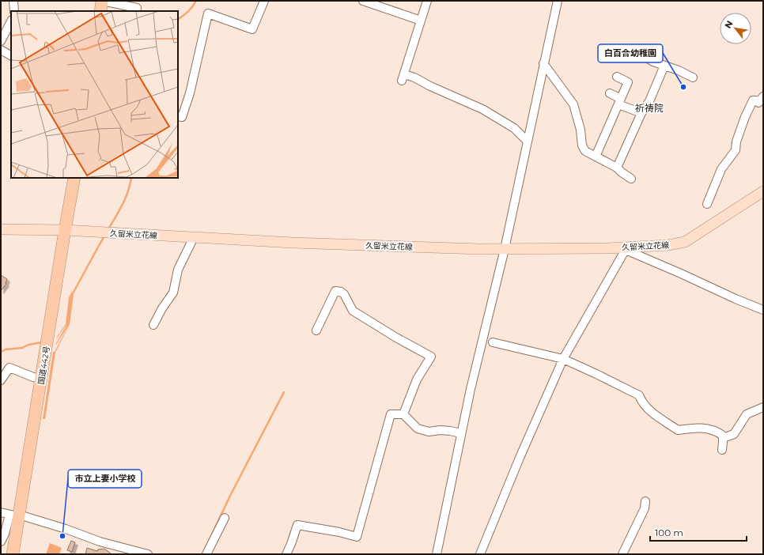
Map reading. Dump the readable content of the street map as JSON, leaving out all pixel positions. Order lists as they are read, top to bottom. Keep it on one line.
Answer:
{"streets":{"highway":["国道442号"],"main road":["久留米立花線"]},"crossings":[["久留米立花線","国道442号"]],"districts":["祈祷院"],"places":["白百合幼稚園","市立上妻小学校"],"scale_bar":"100 m","north":"top left"}
